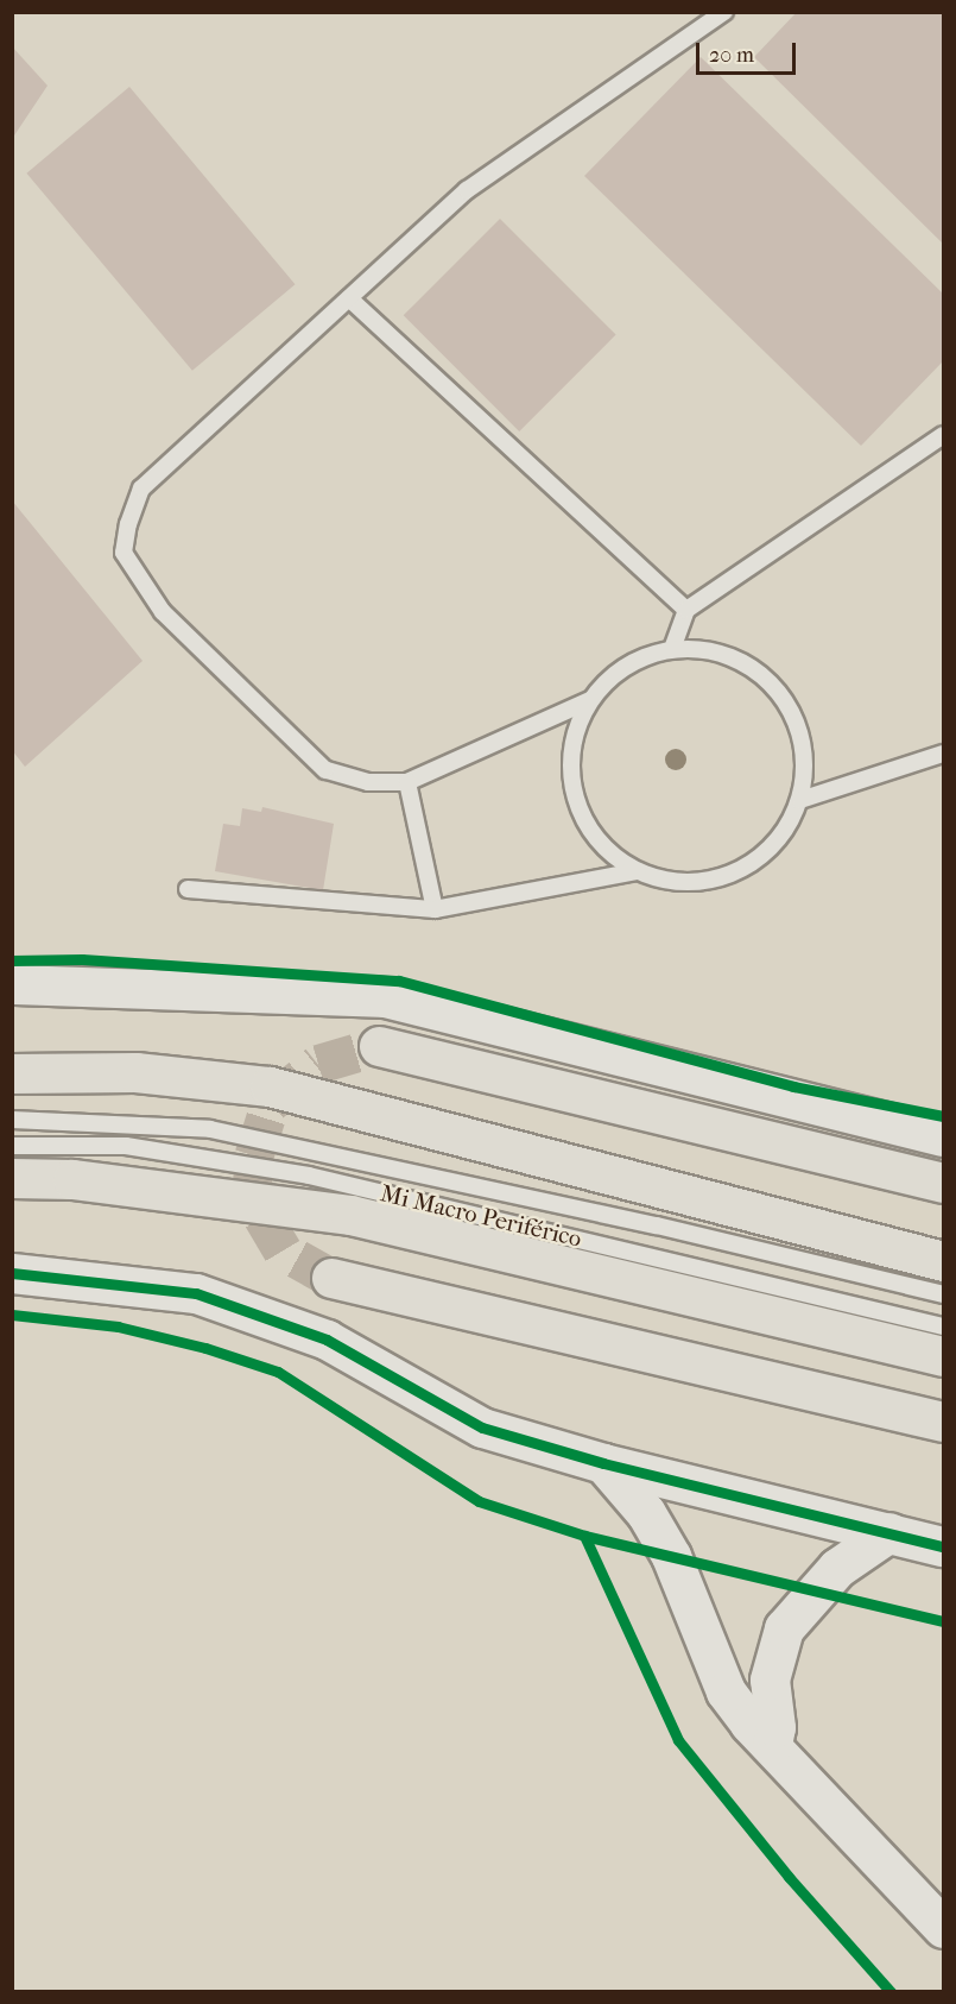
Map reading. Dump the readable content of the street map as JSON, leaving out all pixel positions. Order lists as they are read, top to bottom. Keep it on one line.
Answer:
{"streets":{"lane":["Mi Macro Periférico"]},"scale_bar":"20 m"}
